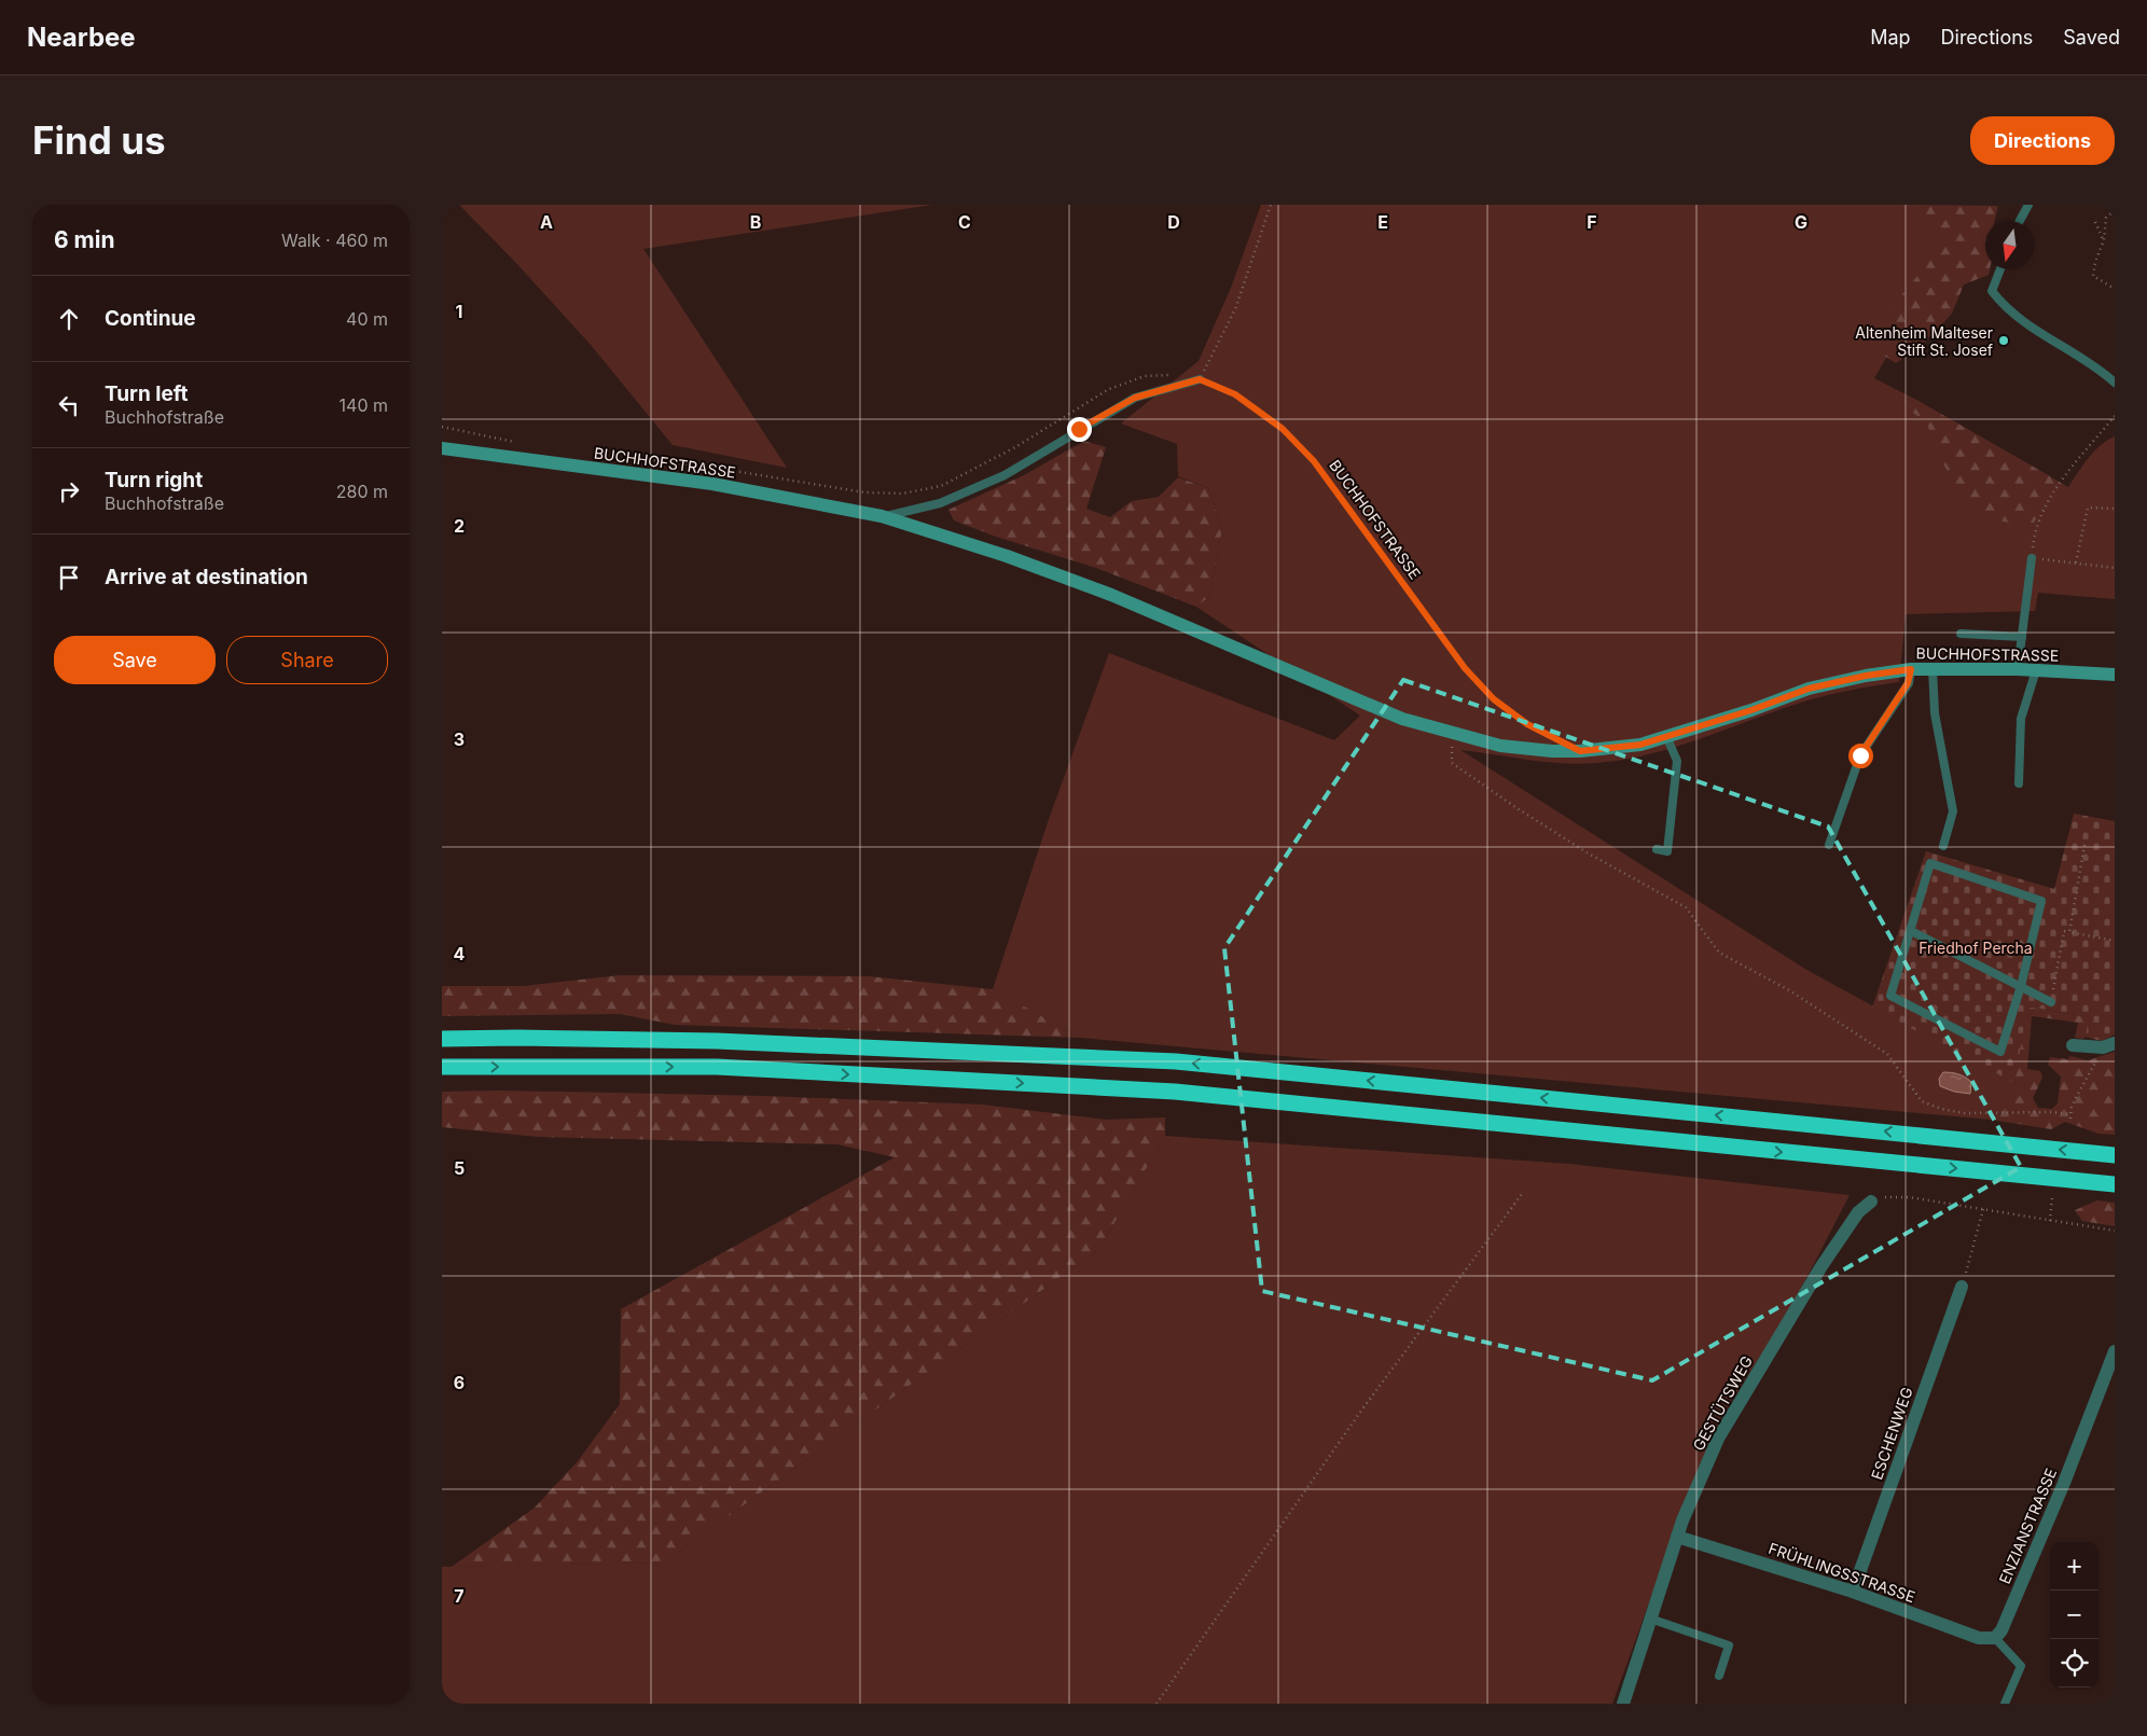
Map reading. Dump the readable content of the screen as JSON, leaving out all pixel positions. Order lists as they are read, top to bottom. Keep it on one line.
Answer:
{"streets":{"main road":["BUCHHOFSTRASSE"],"street":["GESTÜTSWEG","ESCHENWEG","ENZIANSTRASSE","FRÜHLINGSSTRASSE"]},"crossings":[["GESTÜTSWEG","FRÜHLINGSSTRASSE"],["ESCHENWEG","FRÜHLINGSSTRASSE"],["ENZIANSTRASSE","FRÜHLINGSSTRASSE"]],"parks":["Friedhof Percha"],"places":["Altenheim Malteser Stift St. Josef"],"north":"bottom","page":{"header":"Nearbee","nav":["Map","Directions","Saved"],"buttons":["Directions",["Save","Share"]],"title":"Find us","heading":["6 min","Walk · 460 m"],"list":[["Continue","40 m"],["Turn left","Buchhofstraße","140 m"],["Turn right","Buchhofstraße","280 m"],"Arrive at destination"],"map_buttons":["+","−"]},"grid":{"columns":["A","B","C","D","E","F","G"],"rows":["1","2","3","4","5","6","7"]}}
